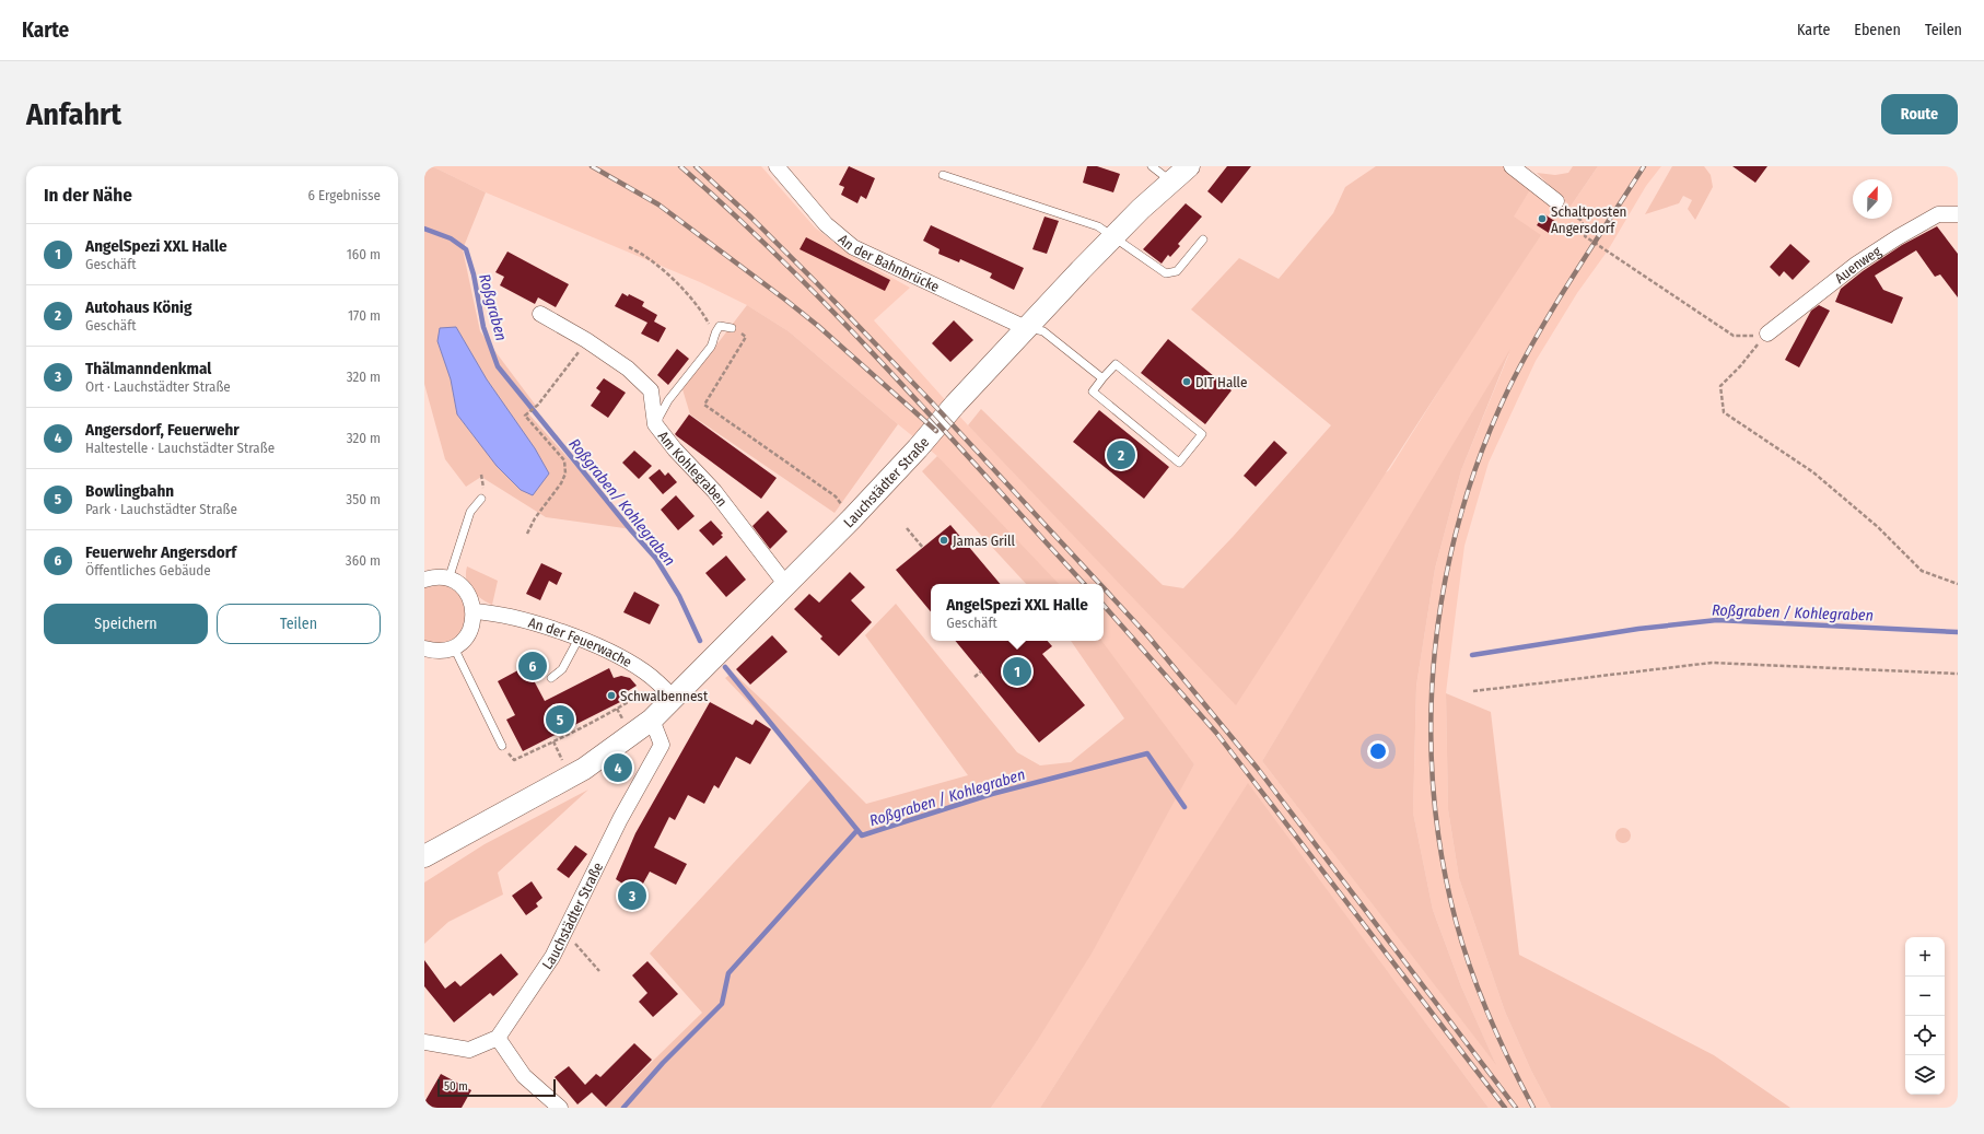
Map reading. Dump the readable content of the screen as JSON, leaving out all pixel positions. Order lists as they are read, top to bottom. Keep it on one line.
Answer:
{"streets":{"main road":["Lauchstädter Straße"],"street":["An der Bahnbrücke","Auenweg","Am Kohlegraben","An der Feuerwache"]},"crossings":[["An der Bahnbrücke","Lauchstädter Straße"],["Am Kohlegraben","Lauchstädter Straße"],["Lauchstädter Straße","An der Feuerwache"]],"water":["Roßgraben","Roßgraben/ Kohlegraben","Roßgraben / Kohlegraben"],"places":["Schaltposten Angersdorf","DIT Halle","Jamas Grill","Schwalbennest"],"scale_bar":"50 m","north":"top","page":{"header":"Karte","nav":["Karte","Ebenen","Teilen"],"buttons":["Route",["Speichern","Teilen"]],"title":"Anfahrt","heading":["In der Nähe","6 Ergebnisse"],"list":[{"mark":"1","name":"AngelSpezi XXL Halle","note":"Geschäft","value":"160 m"},{"mark":"2","name":"Autohaus König","note":"Geschäft","value":"170 m"},{"mark":"3","name":"Thälmanndenkmal","note":"Ort · Lauchstädter Straße","value":"320 m"},{"mark":"4","name":"Angersdorf, Feuerwehr","note":"Haltestelle · Lauchstädter Straße","value":"320 m"},{"mark":"5","name":"Bowlingbahn","note":"Park · Lauchstädter Straße","value":"350 m"},{"mark":"6","name":"Feuerwehr Angersdorf","note":"Öffentliches Gebäude","value":"360 m"}],"pins":["2","6","1","5","4","3"],"popup":["AngelSpezi XXL Halle","Geschäft"],"map_buttons":["+","−"],"scale":"50 m"}}
